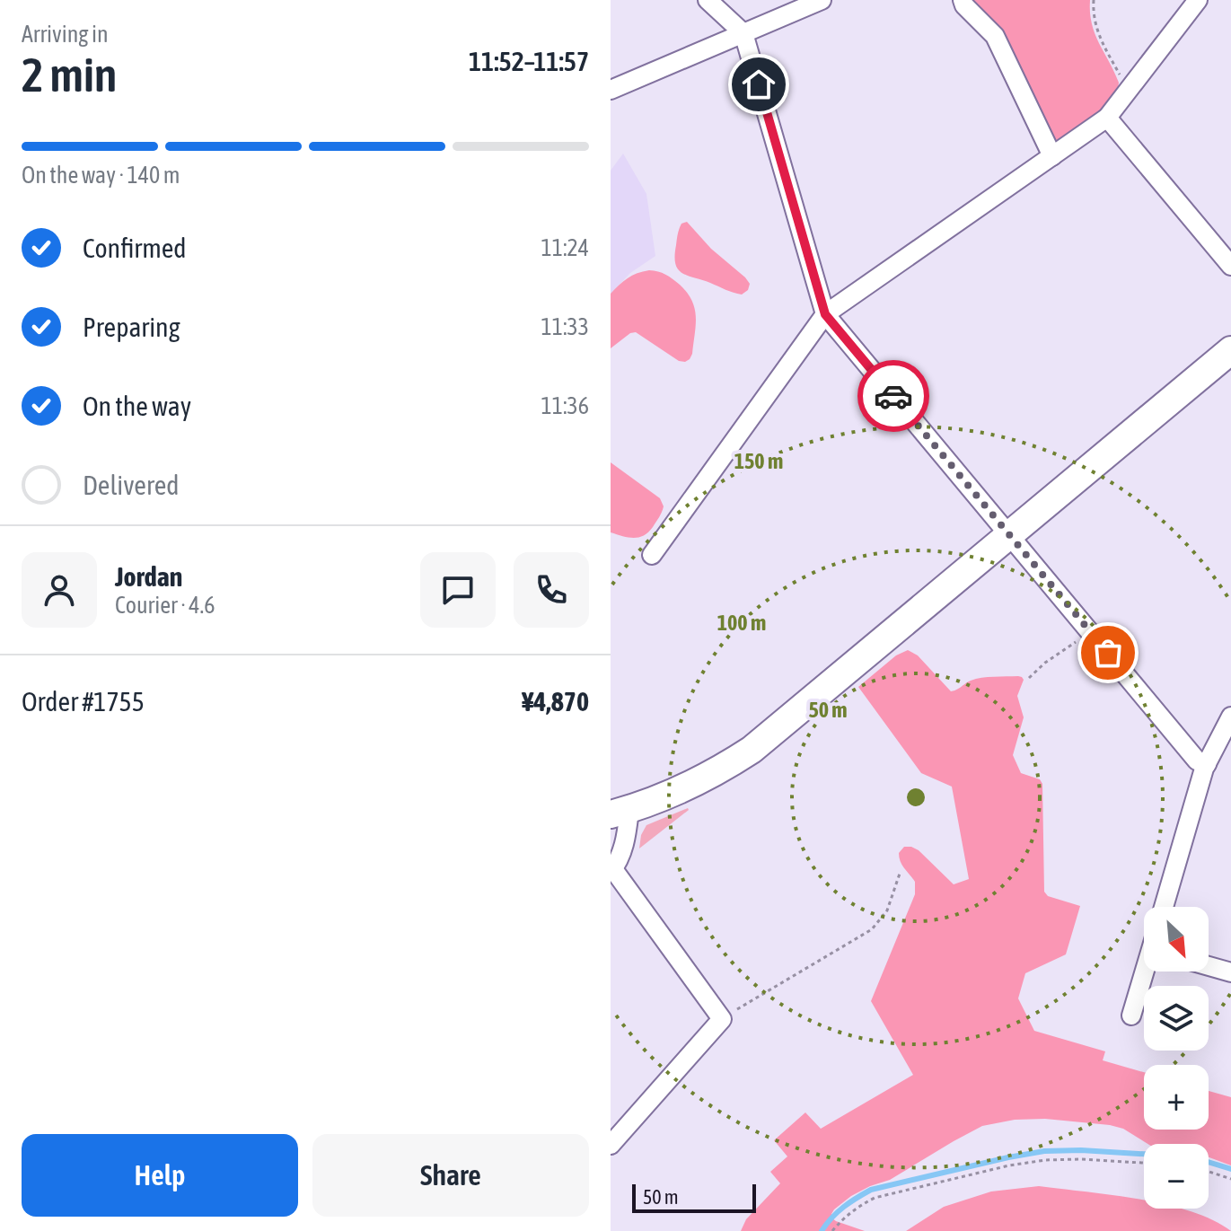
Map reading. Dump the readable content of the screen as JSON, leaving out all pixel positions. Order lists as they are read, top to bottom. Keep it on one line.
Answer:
{"scale_bar":"50 m","north":"bottom right","page":{"heading":["2 min","Arriving in","11:52–11:57"],"panel":["Jordan","Courier · 4.6","Order #1755","¥4,870"],"bar":"On the way · 140 m","list":[["Confirmed","11:24"],["Preparing","11:33"],["On the way","11:36"],"Delivered"],"map_buttons":["+","−"],"buttons":["Help","Share"],"scale":"50 m"},"rings":["150 m","100 m","50 m"]}
